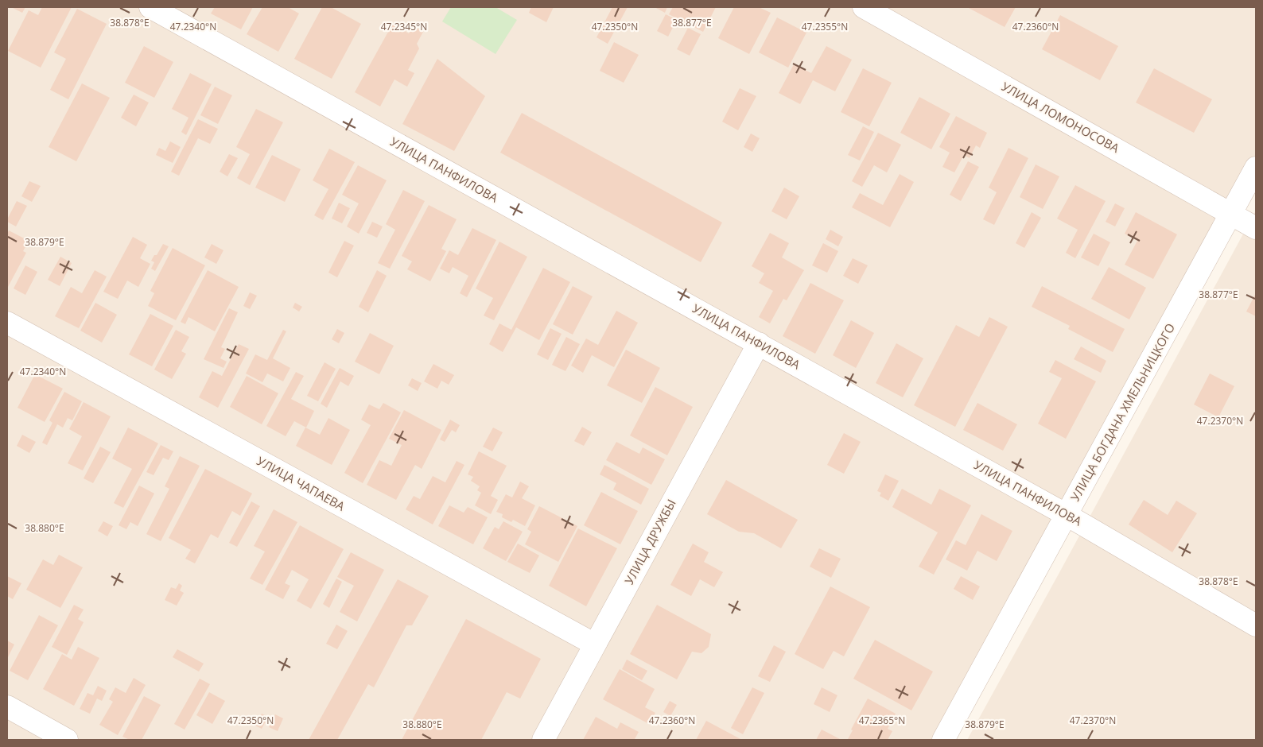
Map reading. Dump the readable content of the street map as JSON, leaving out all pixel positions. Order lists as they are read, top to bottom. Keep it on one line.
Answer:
{"streets":{"street":["УЛИЦА ЛОМОНОСОВА","УЛИЦА ПАНФИЛОВА","УЛИЦА БОГДАНА ХМЕЛЬНИЦКОГО","УЛИЦА ЧАПАЕВА","УЛИЦА ДРУЖБЫ"]},"crossings":[["УЛИЦА ЛОМОНОСОВА","УЛИЦА БОГДАНА ХМЕЛЬНИЦКОГО"],["УЛИЦА ПАНФИЛОВА","УЛИЦА БОГДАНА ХМЕЛЬНИЦКОГО"],["УЛИЦА ПАНФИЛОВА","УЛИЦА ДРУЖБЫ"],["УЛИЦА ЧАПАЕВА","УЛИЦА ДРУЖБЫ"]],"coordinates":["38.878°E","38.877°E","47.2340°N","47.2345°N","47.2350°N","47.2355°N","47.2360°N","38.879°E","47.2370°N","38.880°E","47.2365°N"]}
